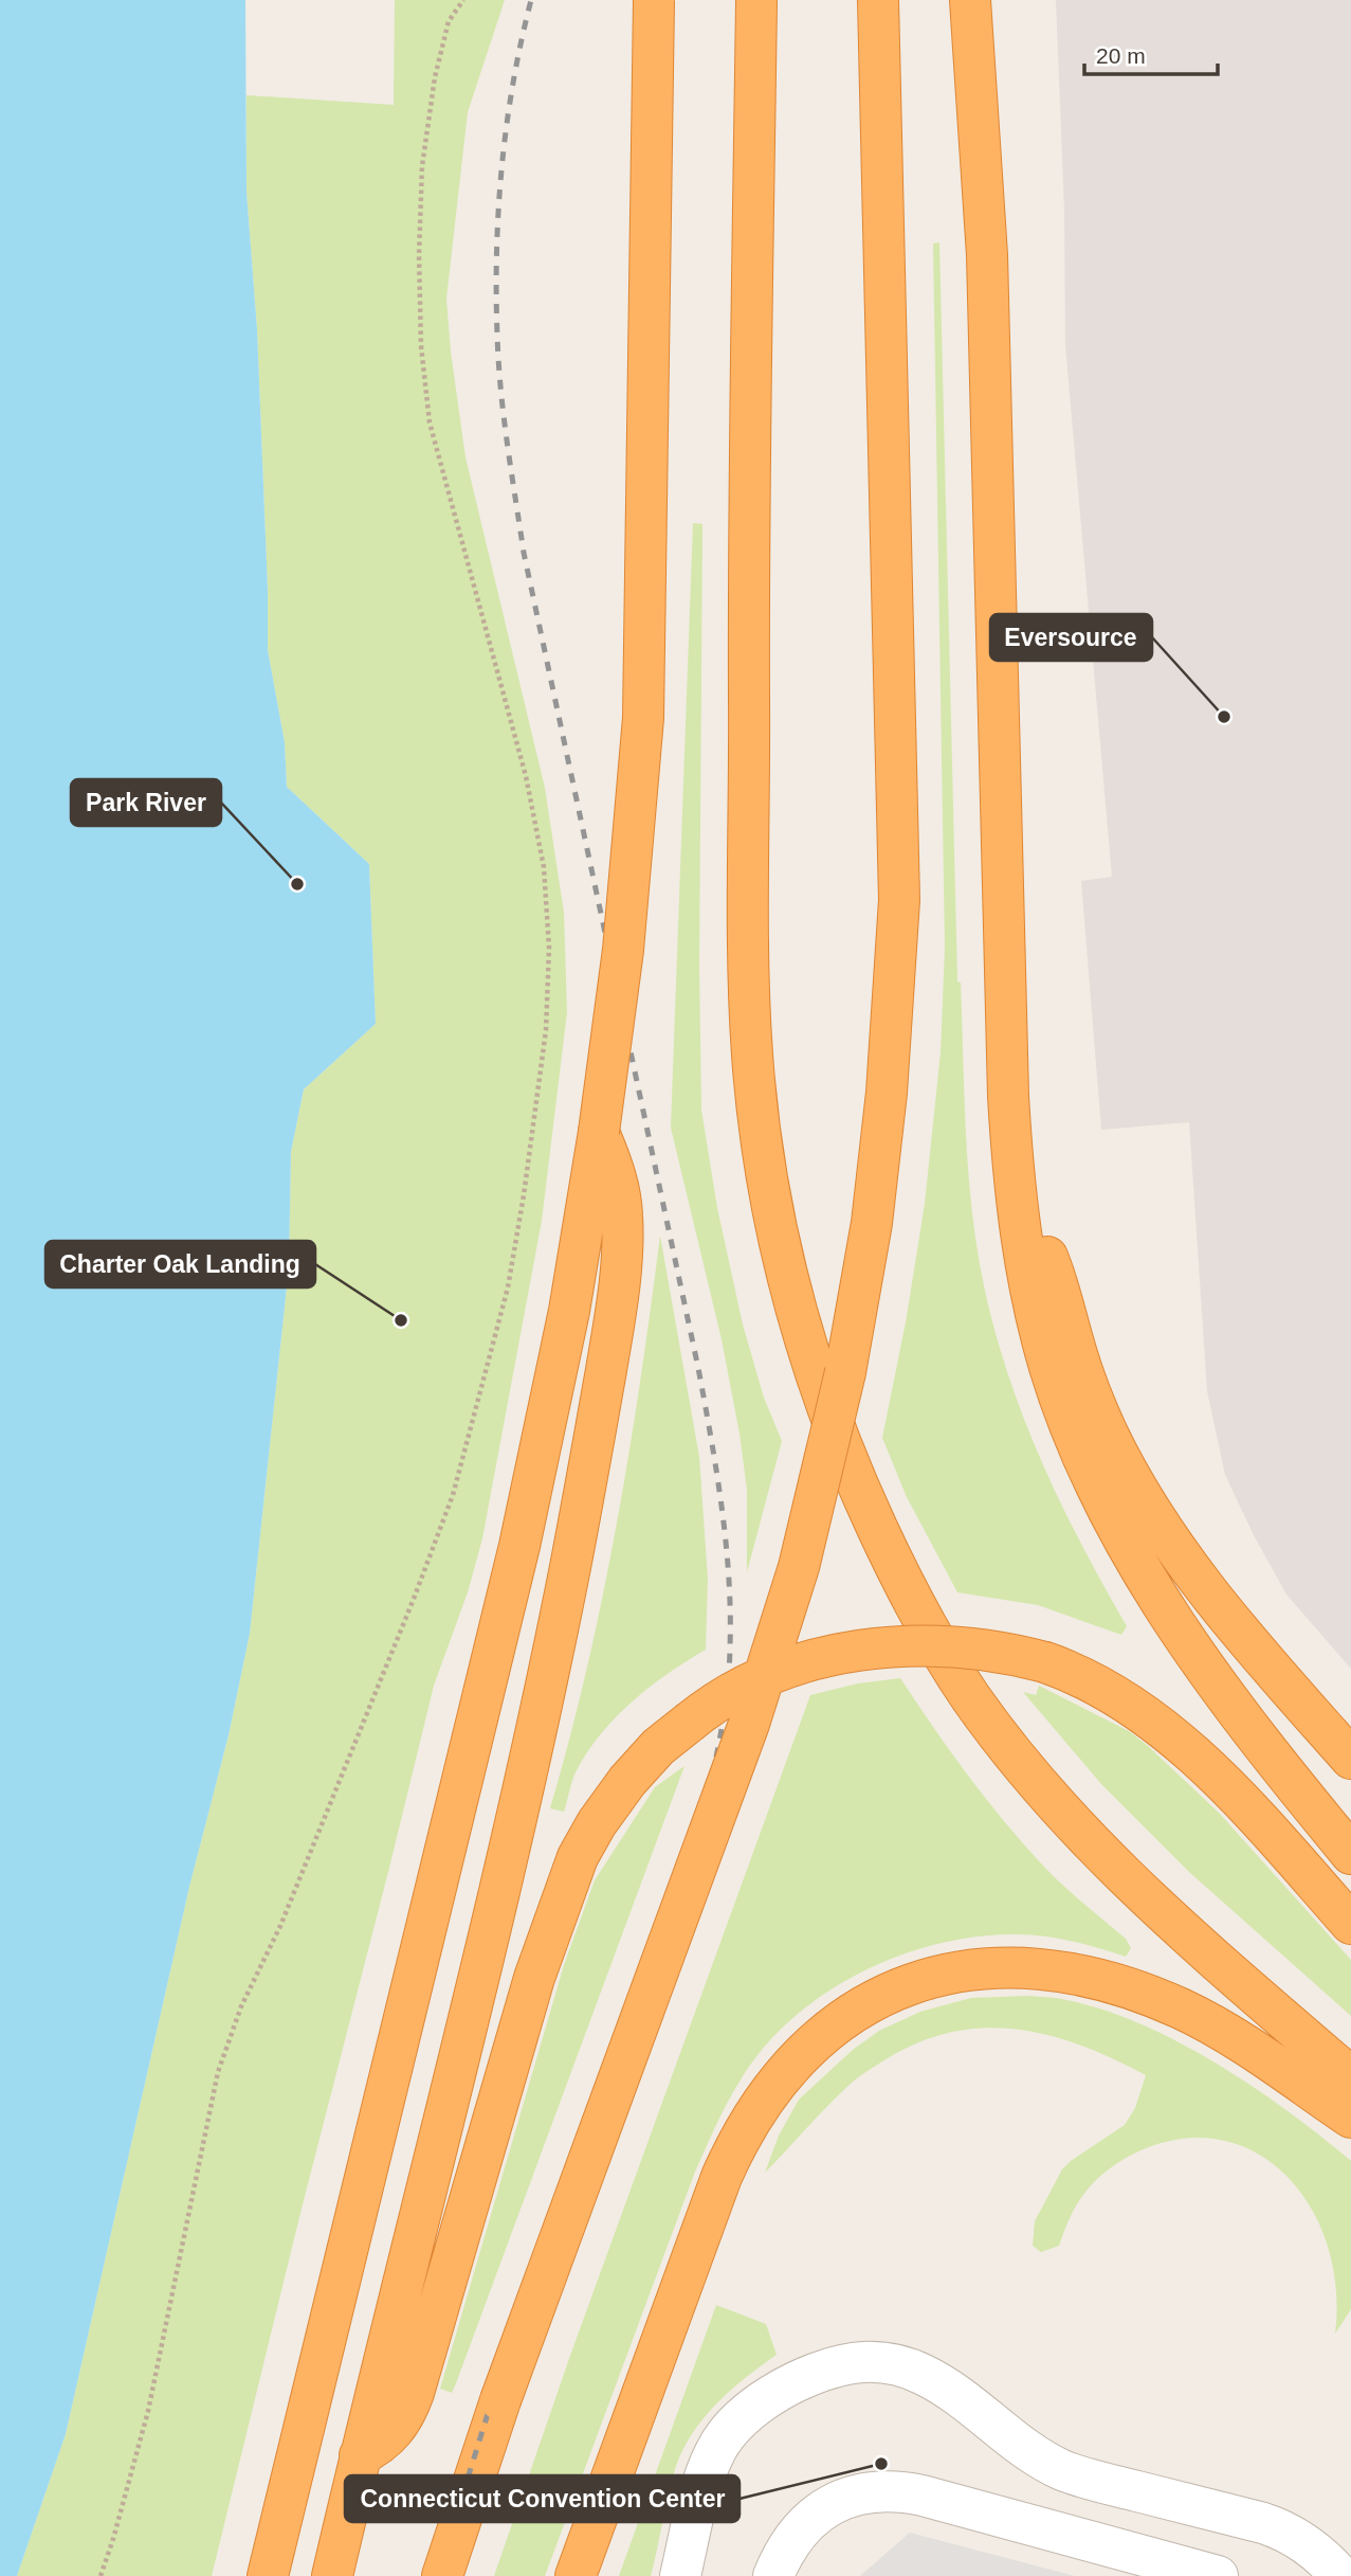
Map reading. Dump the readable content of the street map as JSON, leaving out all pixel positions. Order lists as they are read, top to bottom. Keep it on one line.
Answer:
{"places":["Eversource","Park River","Charter Oak Landing","Connecticut Convention Center"],"scale_bar":"20 m"}
